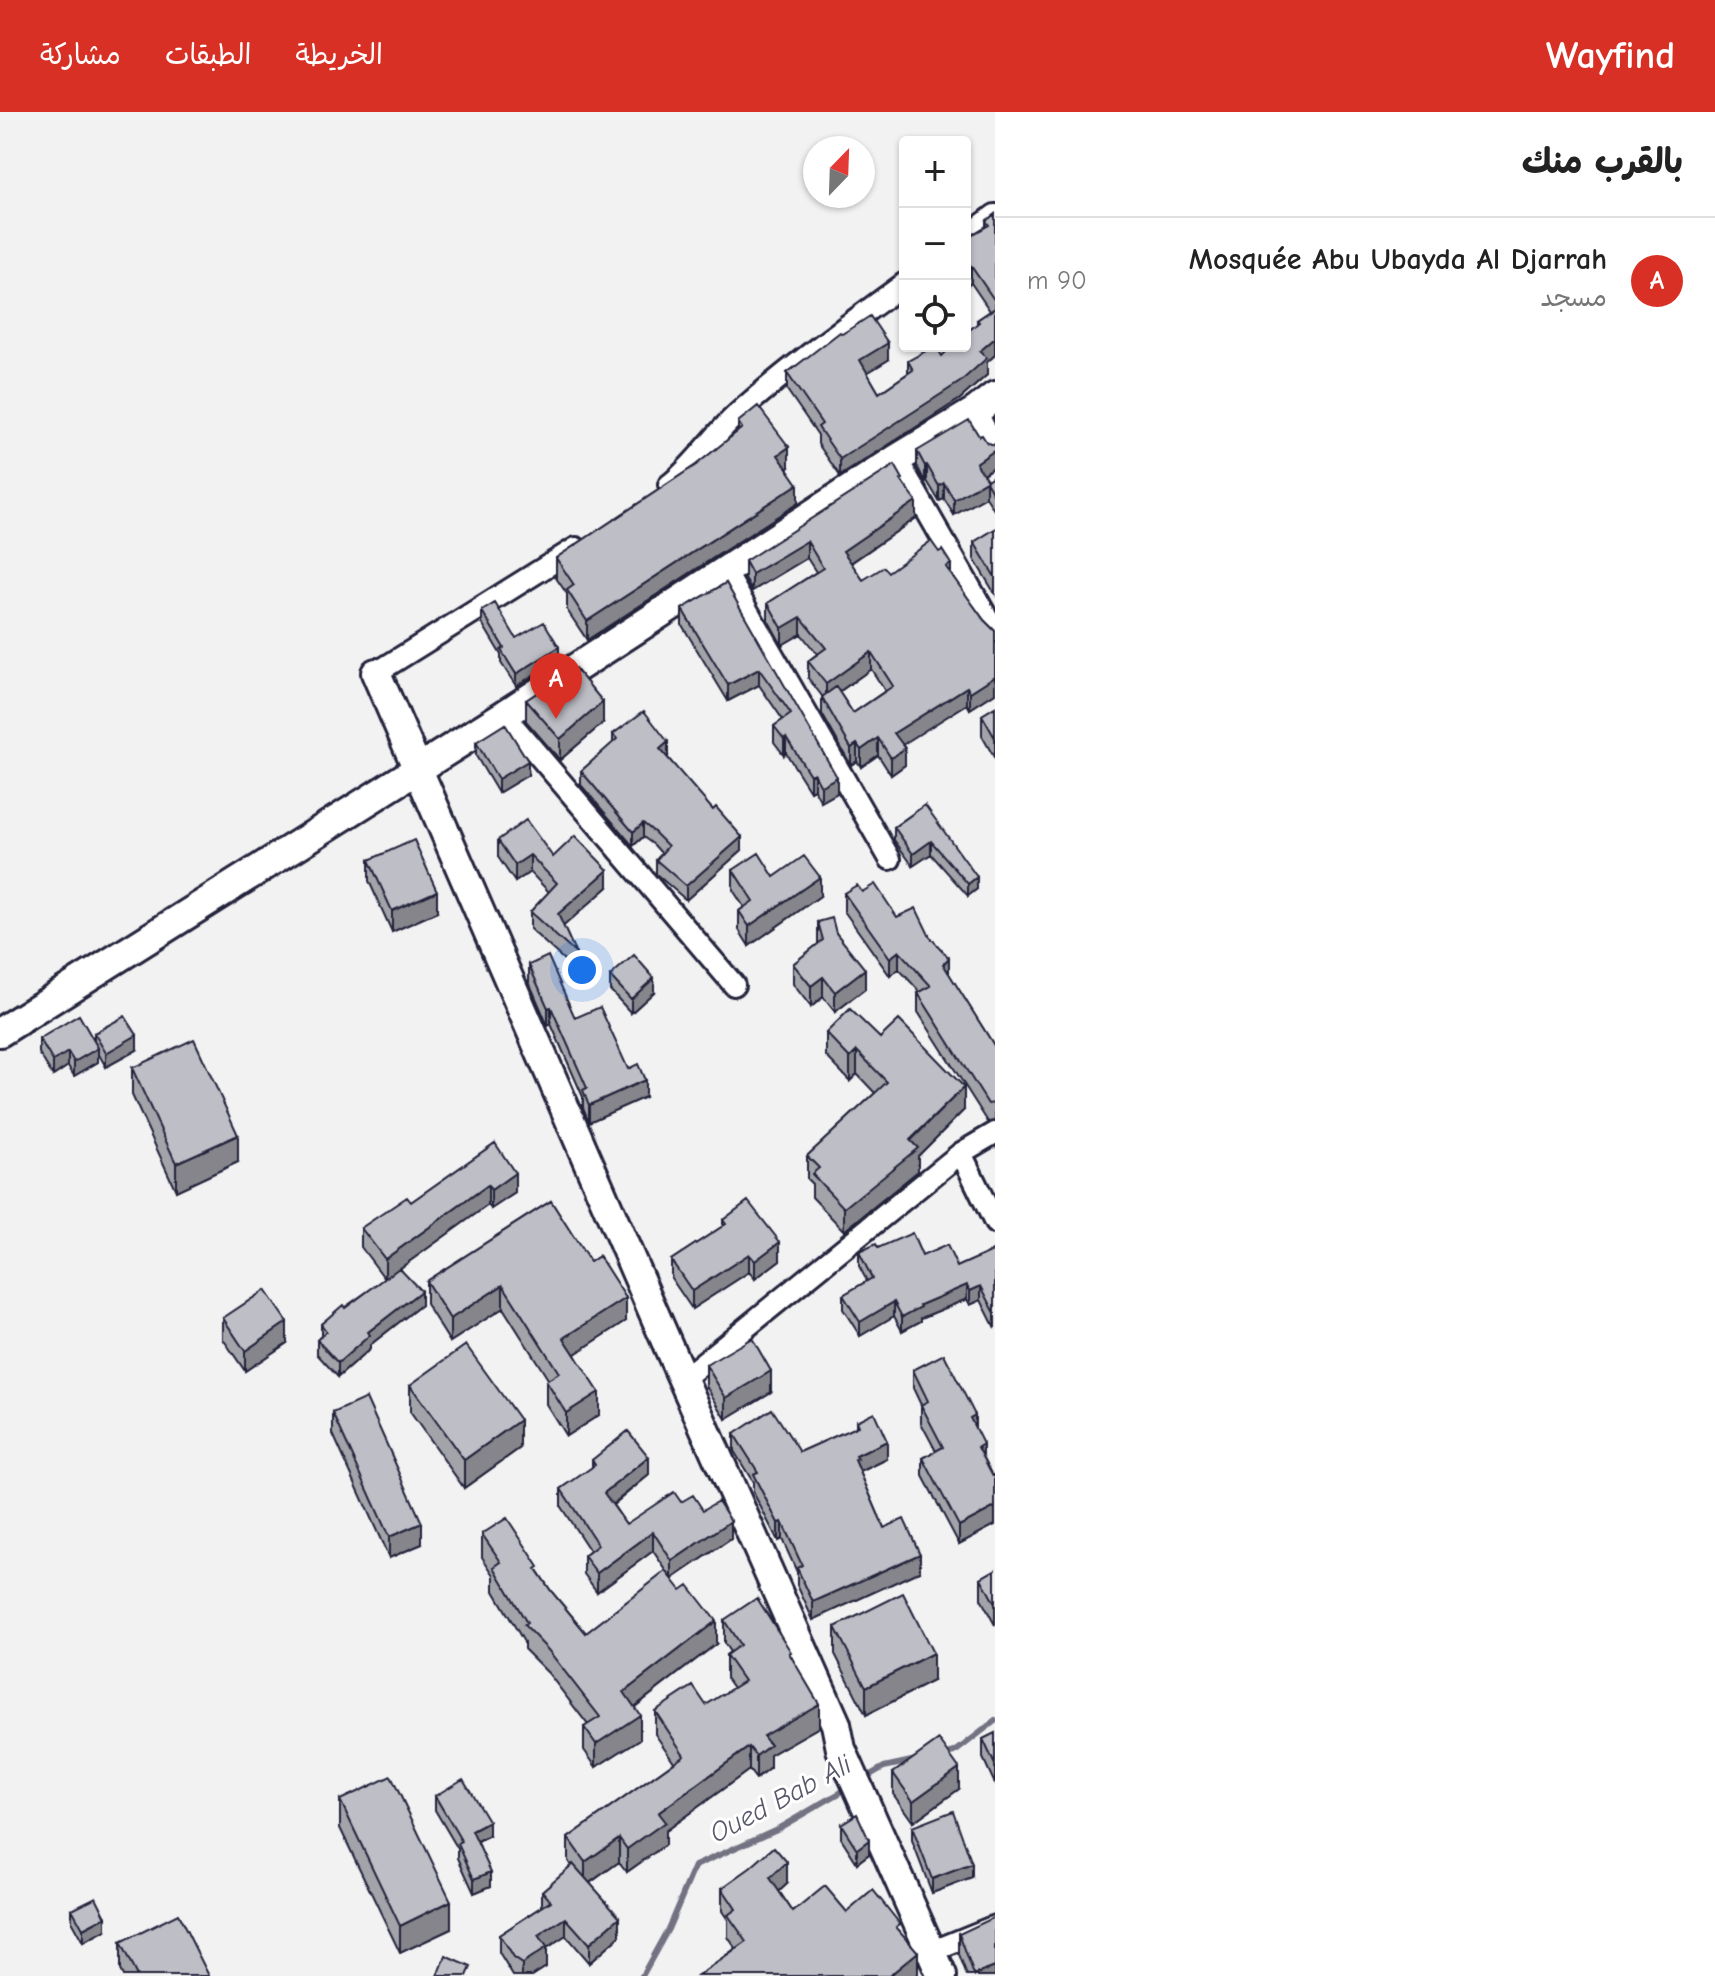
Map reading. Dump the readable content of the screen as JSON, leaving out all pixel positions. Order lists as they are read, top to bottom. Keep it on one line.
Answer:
{"water":["Oued Bab Ali"],"north":"top right","page":{"header":"Wayfind","nav":["الخريطة","الطبقات","مشاركة"],"heading":"بالقرب منك","map_buttons":["+","−"],"list":[{"mark":"A","name":"Mosquée Abu Ubayda Al Djarrah","note":"مسجد","value":"90 m"}],"pins":"A"}}
